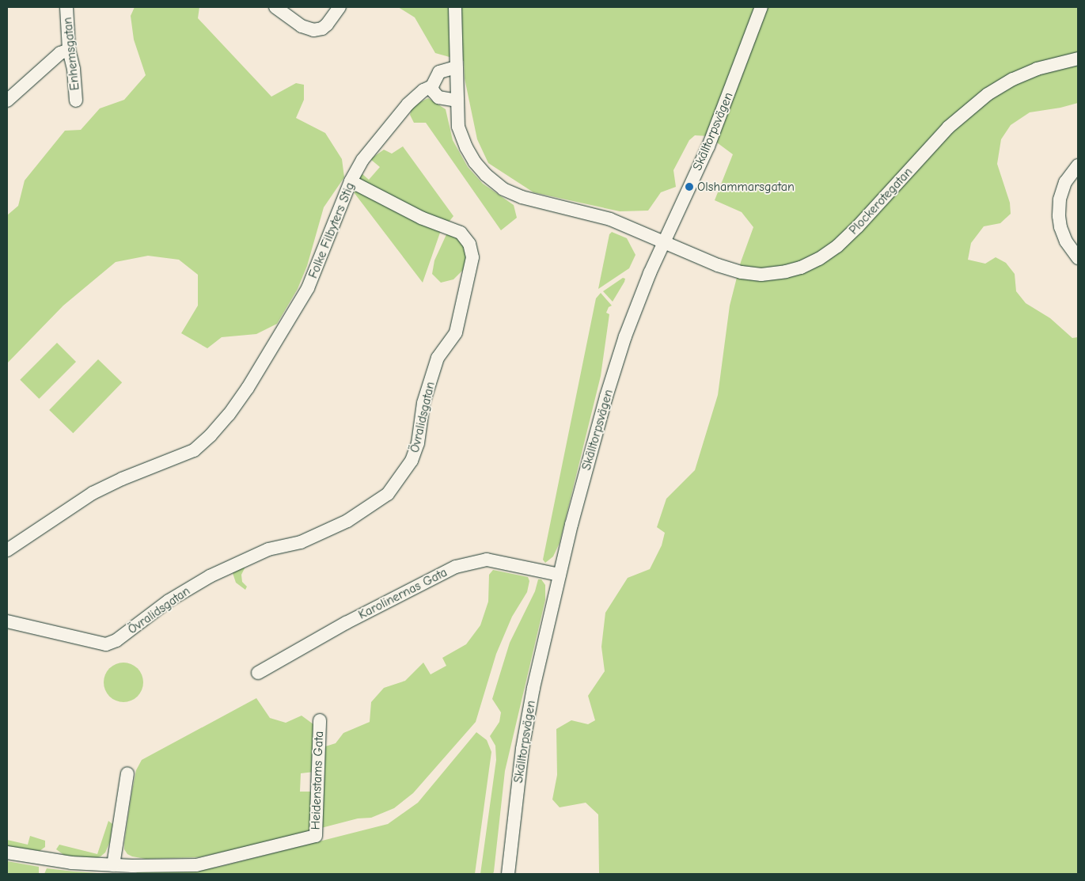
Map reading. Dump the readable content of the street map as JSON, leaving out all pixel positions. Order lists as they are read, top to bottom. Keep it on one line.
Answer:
{"streets":{"street":["Enhemsgatan","Skälltorpsvägen","Plockerotegatan","Folke Filbyters Stig","Övralidsgatan","Karolinernas Gata","Heidenstams Gata"]},"crossings":[["Skälltorpsvägen","Plockerotegatan"],["Skälltorpsvägen","Karolinernas Gata"],["Folke Filbyters Stig","Övralidsgatan"]],"places":["Olshammarsgatan"]}
